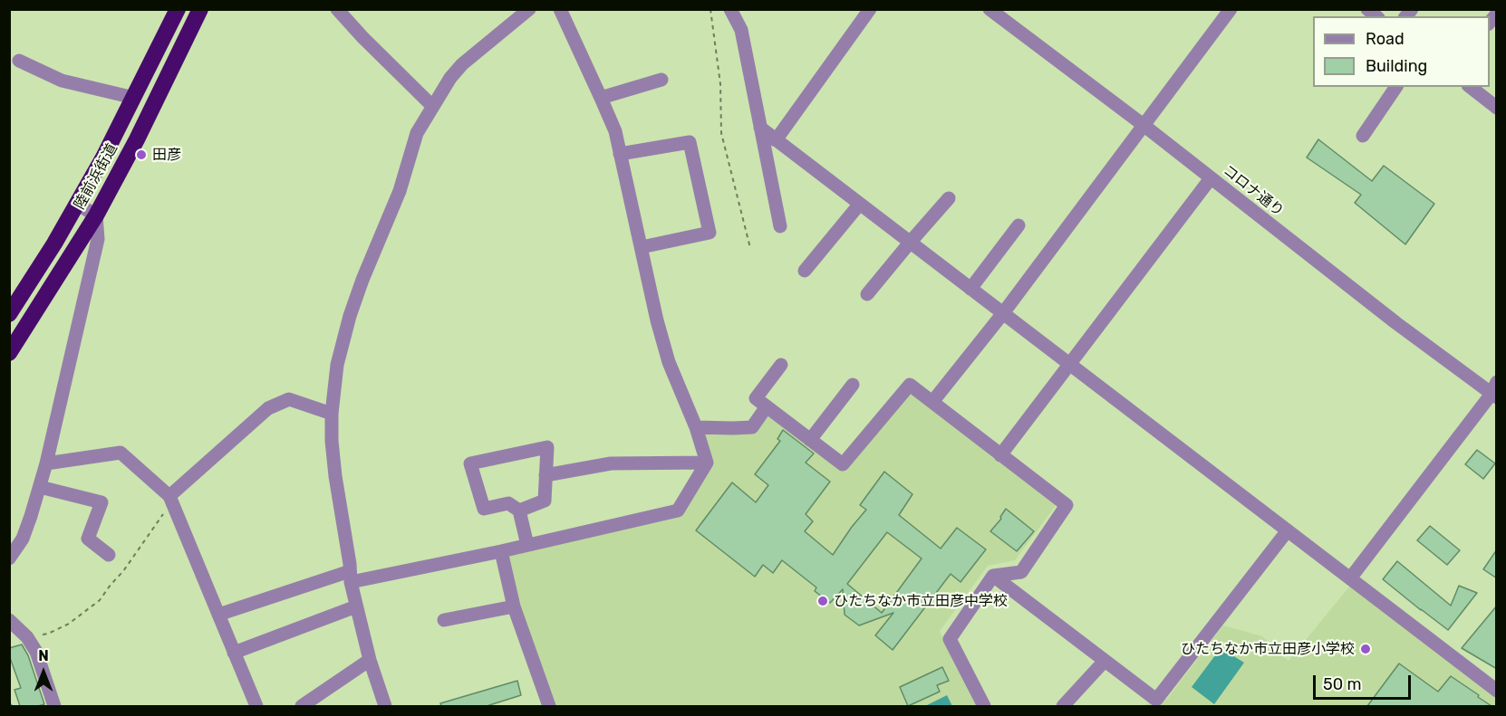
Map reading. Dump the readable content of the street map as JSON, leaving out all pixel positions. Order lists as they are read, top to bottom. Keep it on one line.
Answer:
{"streets":{"highway":["陸前浜街道"],"street":["コロナ通り"]},"places":["田彦","ひたちなか市立田彦中学校","ひたちなか市立田彦小学校"],"legend":["Road","Building"],"scale_bar":"50 m","north":"top"}
